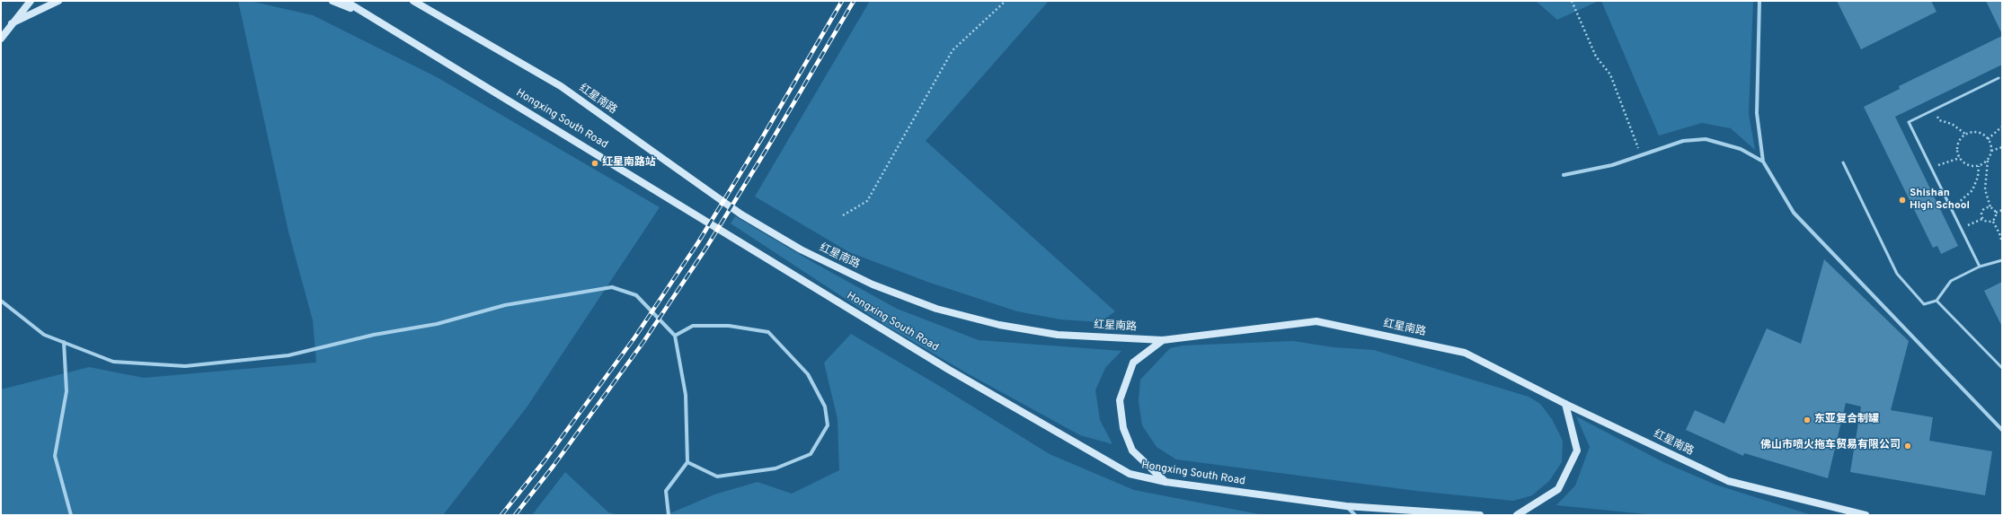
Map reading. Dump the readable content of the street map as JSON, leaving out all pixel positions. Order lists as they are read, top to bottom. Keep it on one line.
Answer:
{"streets":{"main road":["红星南路","Hongxing South Road"]},"places":["红星南路站","Shishan High School","东亚复合制罐","佛山市喷火拖车贸易有限公司"]}
